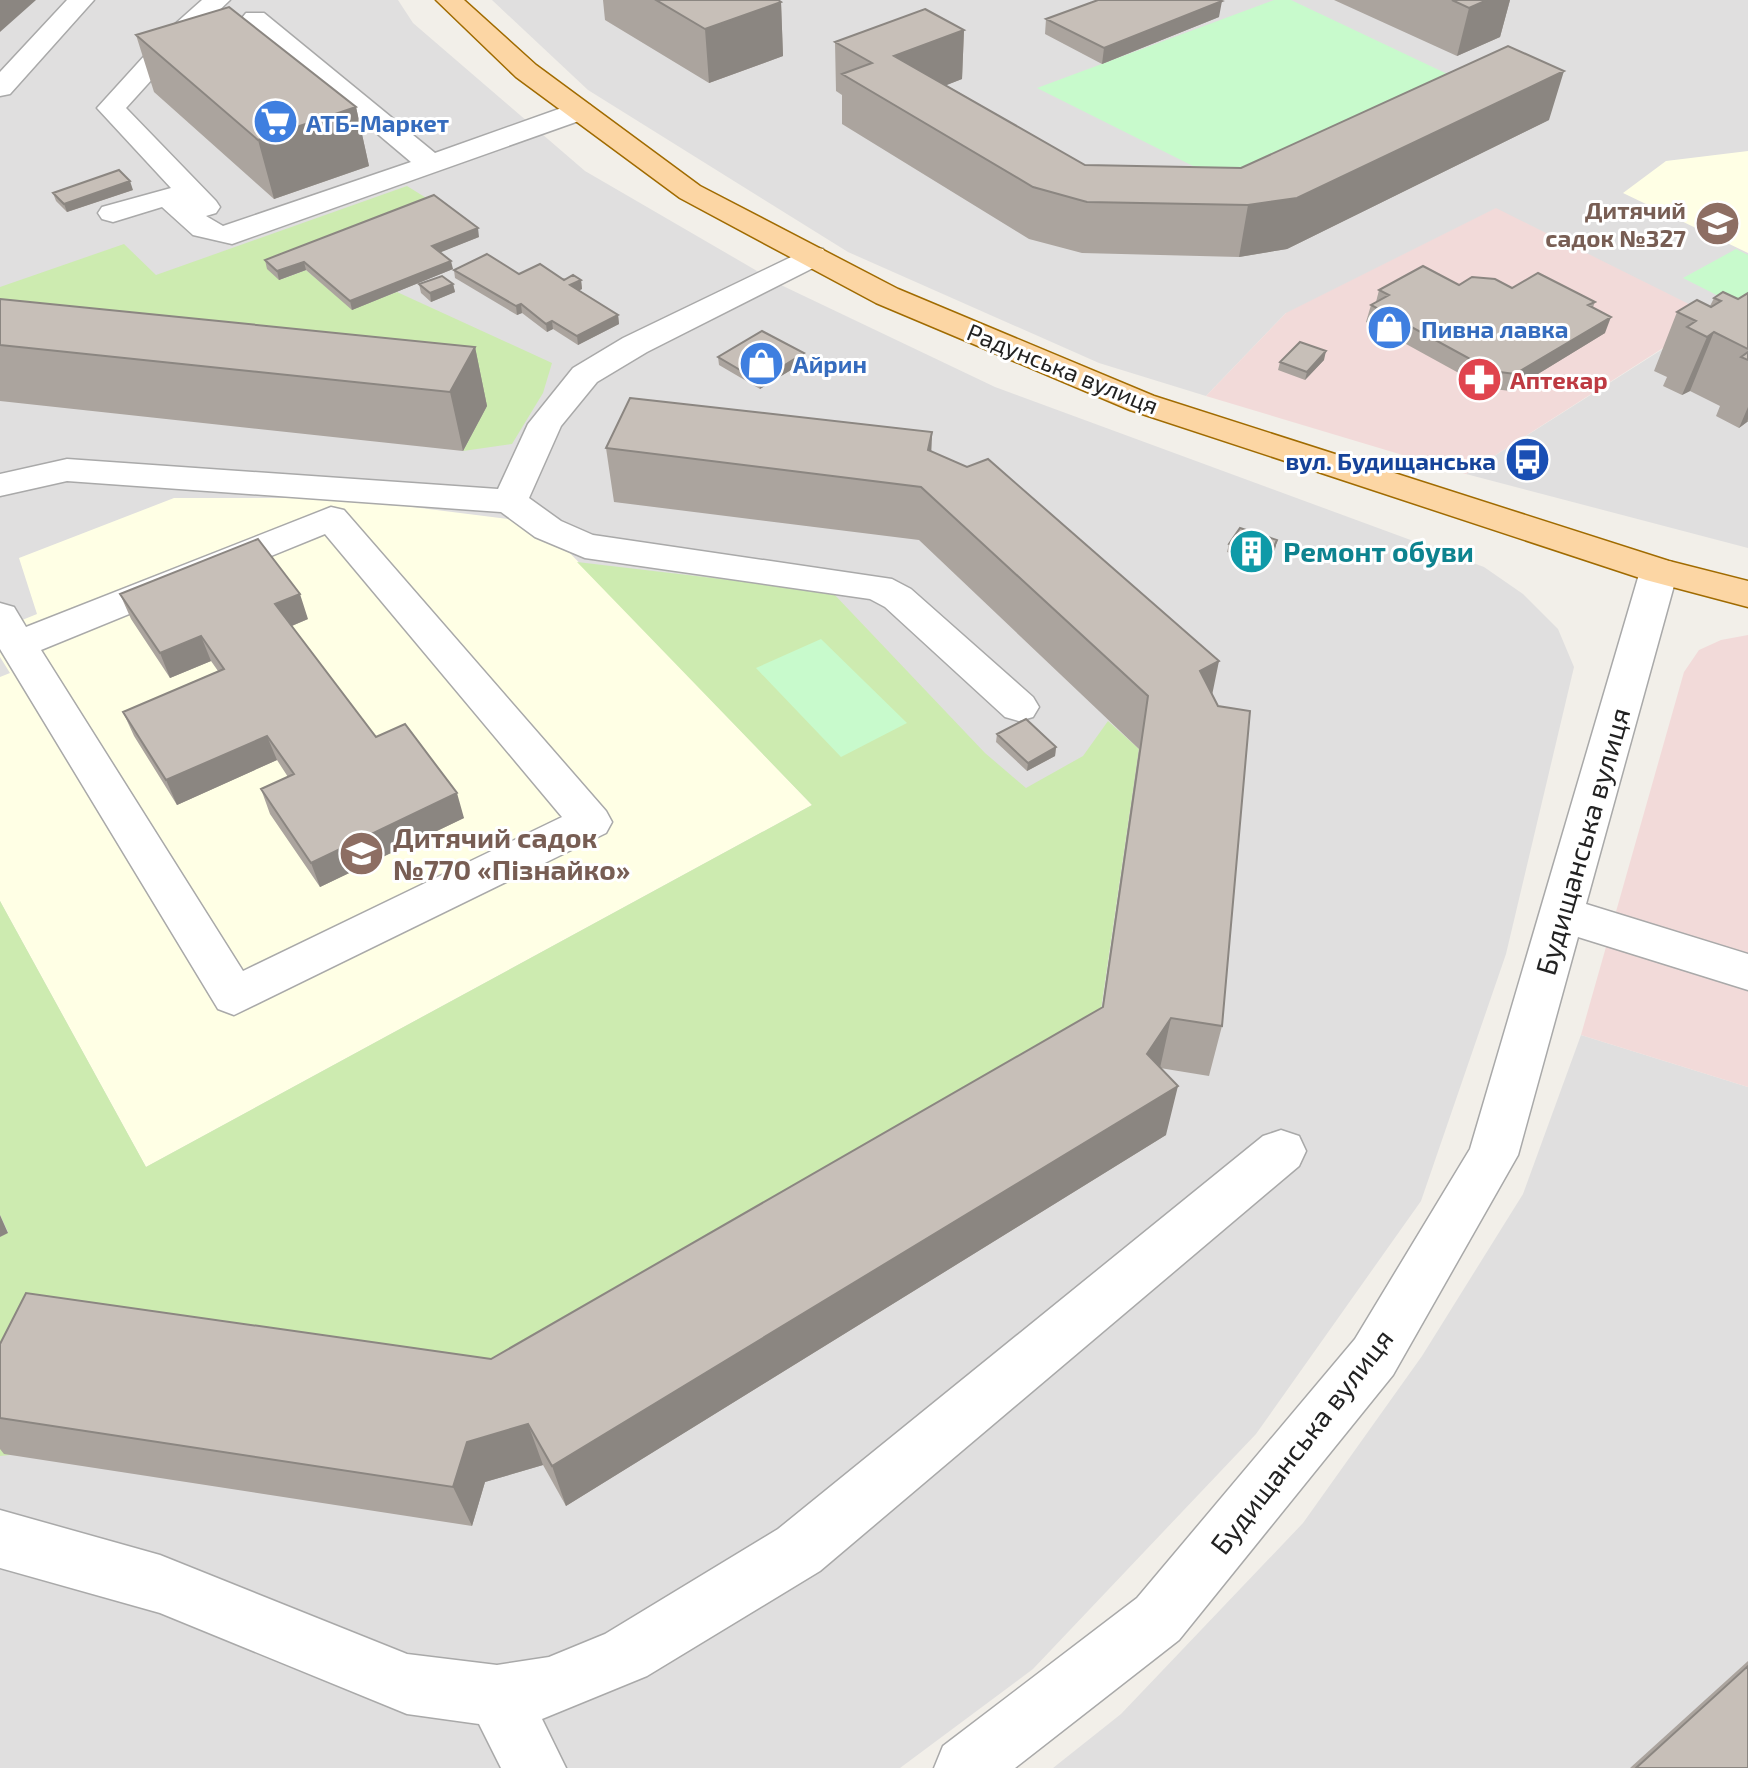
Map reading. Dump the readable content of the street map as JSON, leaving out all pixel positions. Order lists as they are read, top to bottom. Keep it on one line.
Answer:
{"streets":{"main road":["Радунська вулиця"],"street":["Будищанська вулиця"]},"crossings":[["Радунська вулиця","Будищанська вулиця"]],"places":{"supermarket":["АТБ-Маркет"],"school or university":["Дитячий садок №327","Дитячий садок №770 «Пізнайко»"],"shop":["Пивна лавка","Айрин"],"pharmacy":["Аптекар"],"bus stop":["вул. Будищанська"],"building":["Ремонт обуви"]}}
